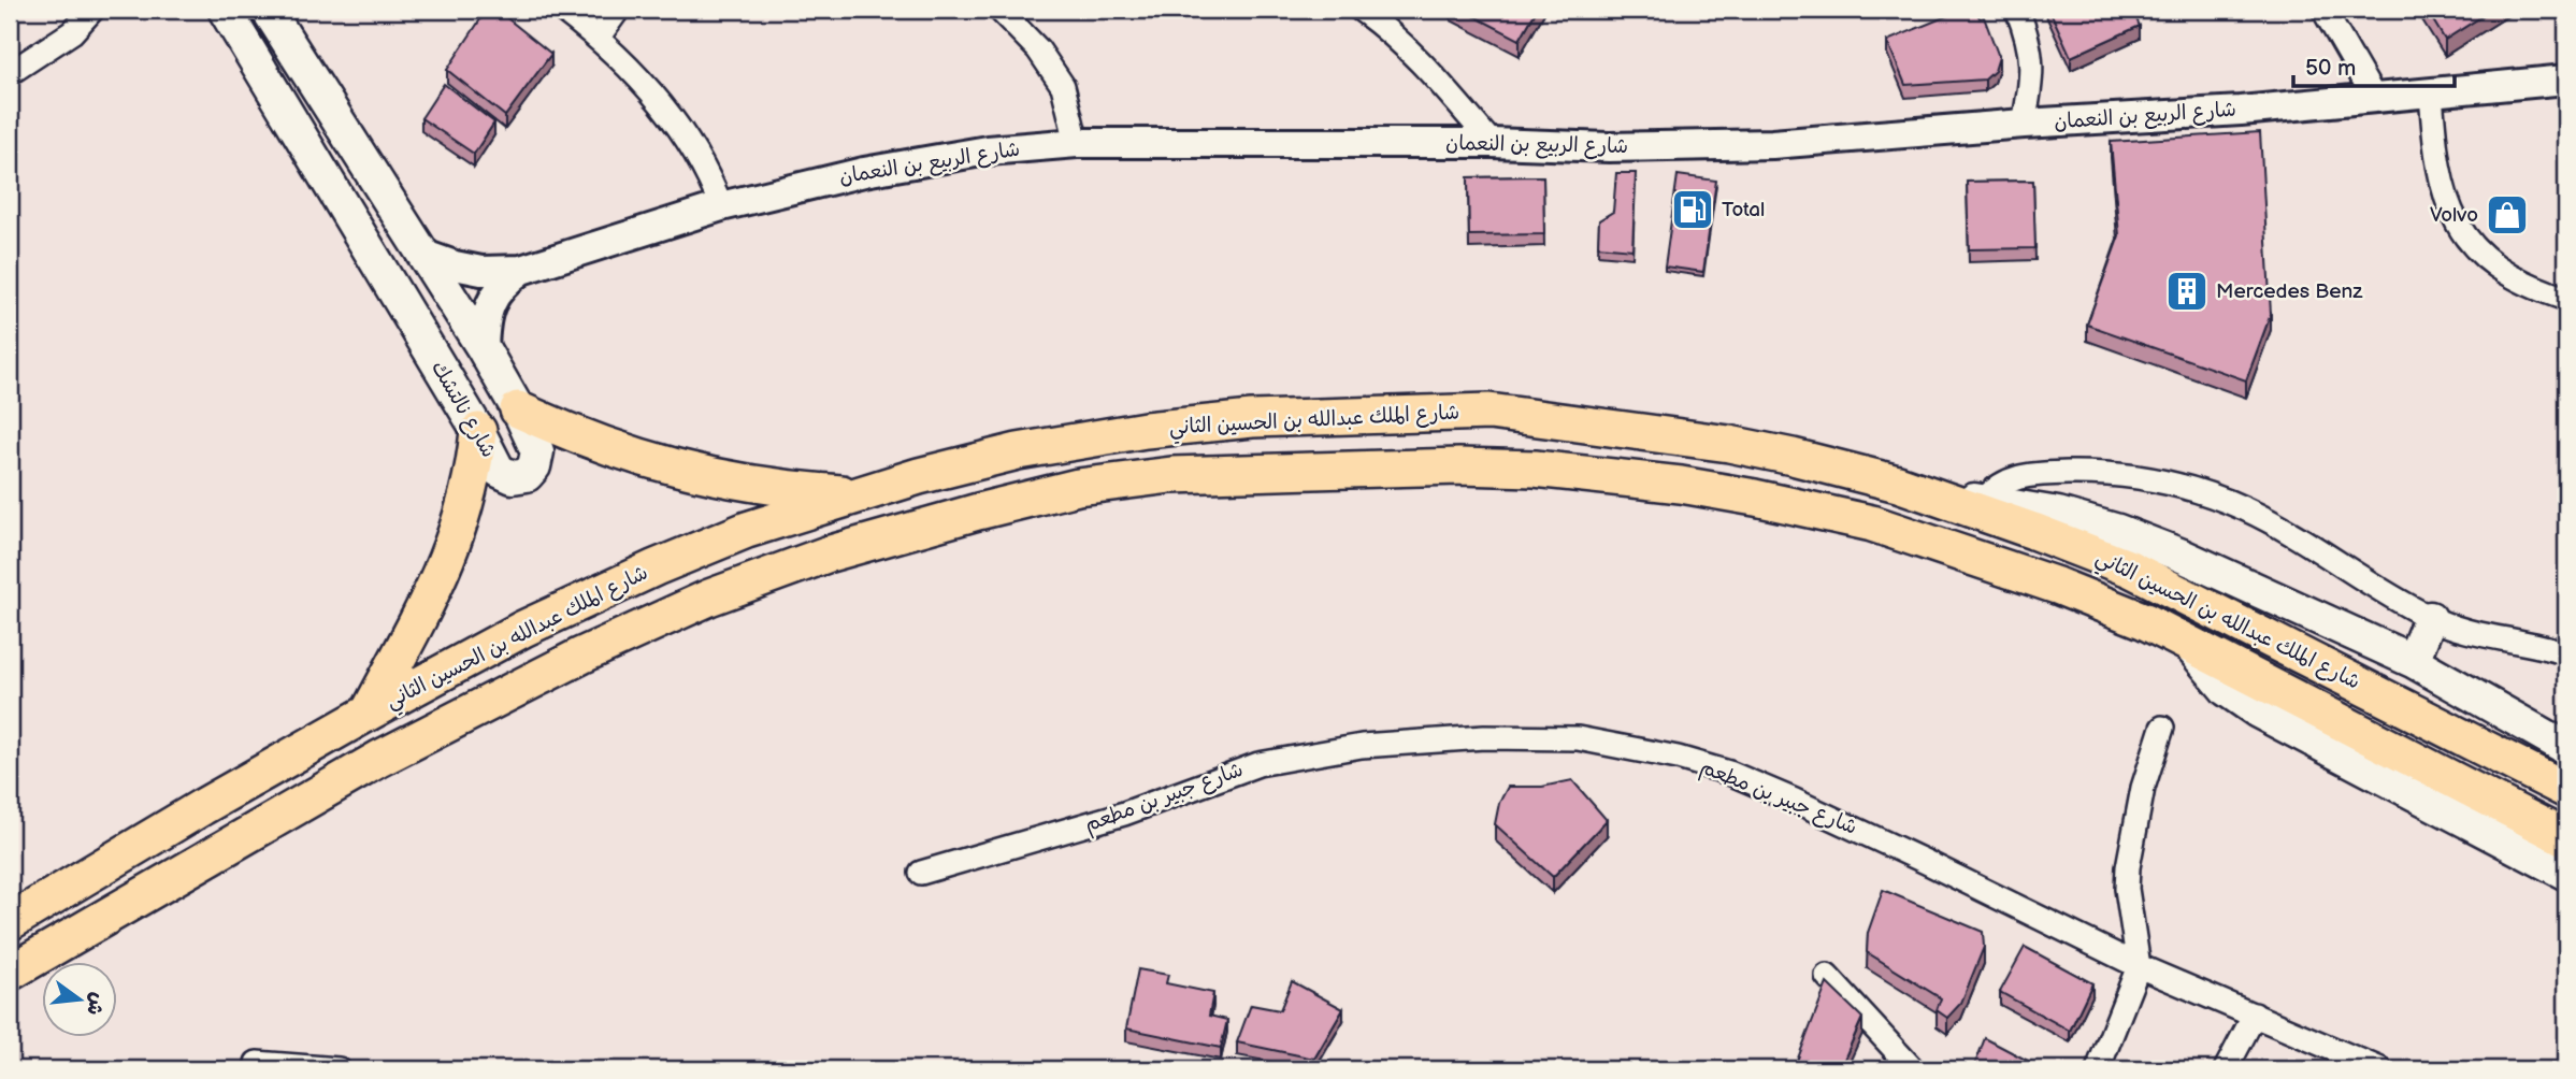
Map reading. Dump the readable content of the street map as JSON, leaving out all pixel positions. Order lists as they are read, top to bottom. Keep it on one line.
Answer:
{"streets":{"highway":["شارع الملك عبدالله بن الحسين الثاني"],"main road":["شارع نالتشك"],"street":["شارع الربيع بن النعمان","شارع جبير بن مطعم"]},"crossings":[["شارع الربيع بن النعمان","شارع نالتشك"]],"places":{"fuel station":["Total"],"shop":["Volvo"],"building":["Mercedes Benz"]},"scale_bar":"50 m","north":"right"}
